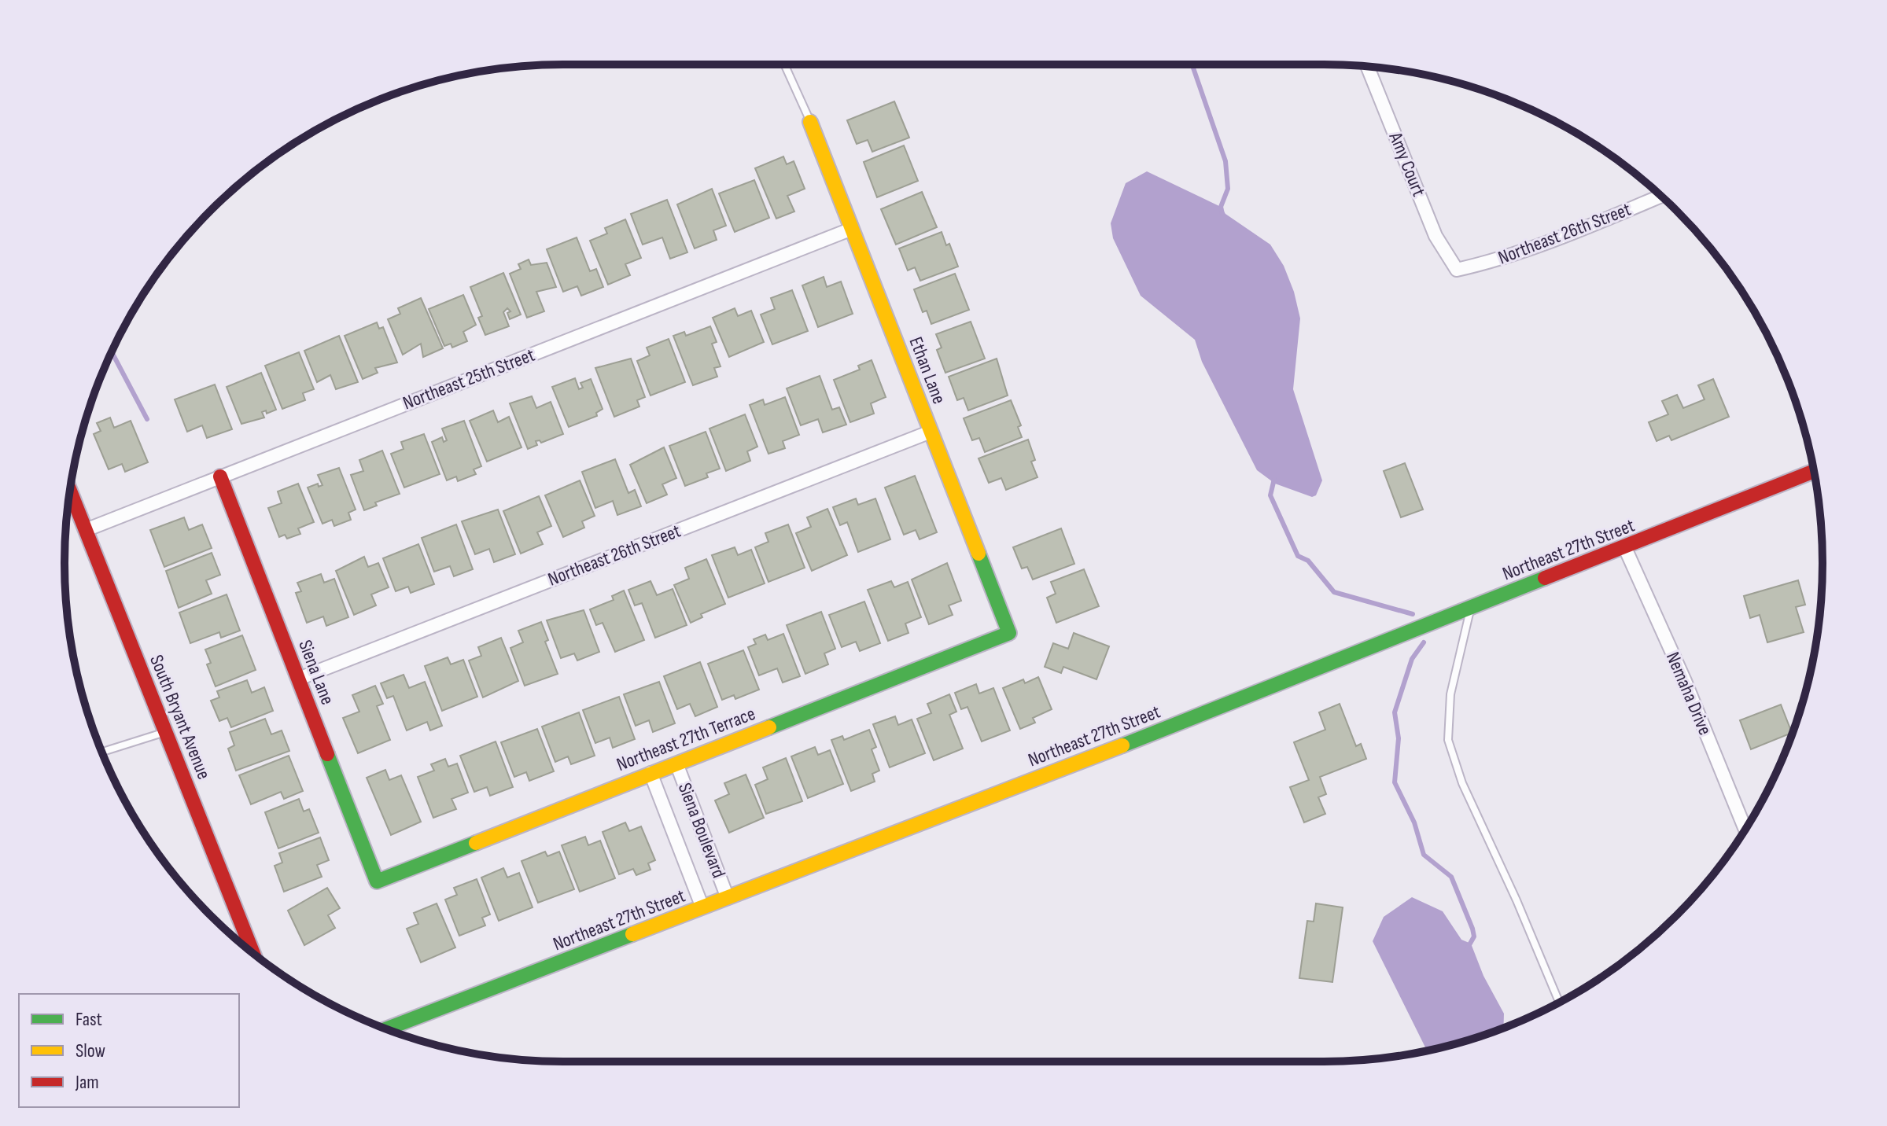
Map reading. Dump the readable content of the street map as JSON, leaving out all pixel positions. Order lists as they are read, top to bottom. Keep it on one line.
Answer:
{"streets":{"street":["Amy Court","Northeast 26th Street","Ethan Lane","Northeast 25th Street","Northeast 27th Street","Siena Lane","Nemaha Drive","South Bryant Avenue","Northeast 27th Terrace","Siena Boulevard"]},"crossings":[["Amy Court","Northeast 26th Street"],["Northeast 26th Street","Ethan Lane"],["Northeast 26th Street","Siena Lane"],["Ethan Lane","Northeast 25th Street"],["Ethan Lane","Northeast 27th Terrace"],["Northeast 25th Street","Siena Lane"],["Northeast 25th Street","South Bryant Avenue"],["Northeast 27th Street","Nemaha Drive"],["Northeast 27th Street","Siena Boulevard"],["Siena Lane","Northeast 27th Terrace"],["Northeast 27th Terrace","Siena Boulevard"]],"legend":["Fast","Slow","Jam"]}
